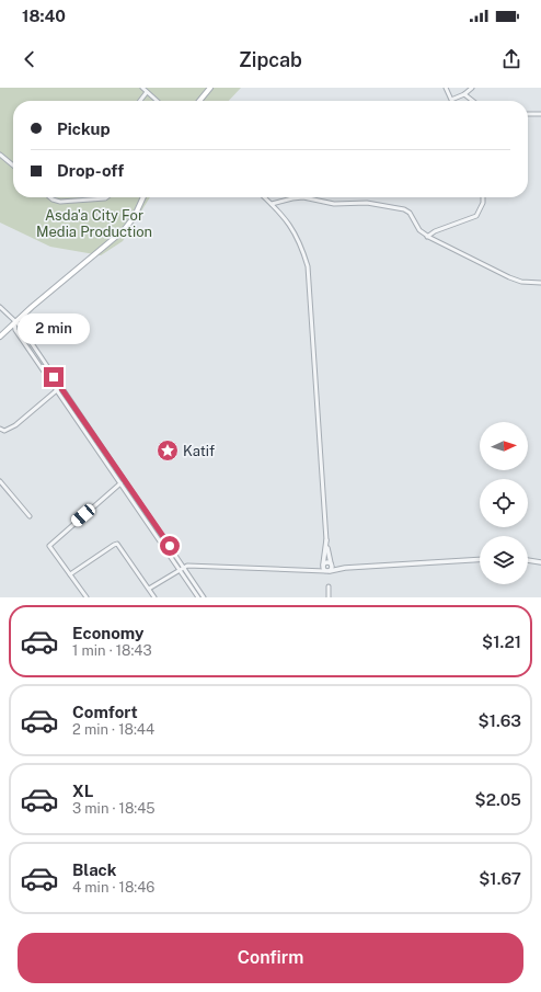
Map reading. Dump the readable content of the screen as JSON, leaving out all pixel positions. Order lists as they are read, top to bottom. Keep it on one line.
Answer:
{"parks":["Asda'a City For Media Production"],"places":{"place":["Katif"]},"north":"right","page":{"status":"18:40","header":"Zipcab","banner":["Pickup","Drop-off"],"bubble":"2 min","list":[{"name":"Economy","note":"1 min · 18:43","value":"$1.21"},{"name":"Comfort","note":"2 min · 18:44","value":"$1.63"},{"name":"XL","note":"3 min · 18:45","value":"$2.05"},{"name":"Black","note":"4 min · 18:46","value":"$1.67"}],"buttons":"Confirm"}}
